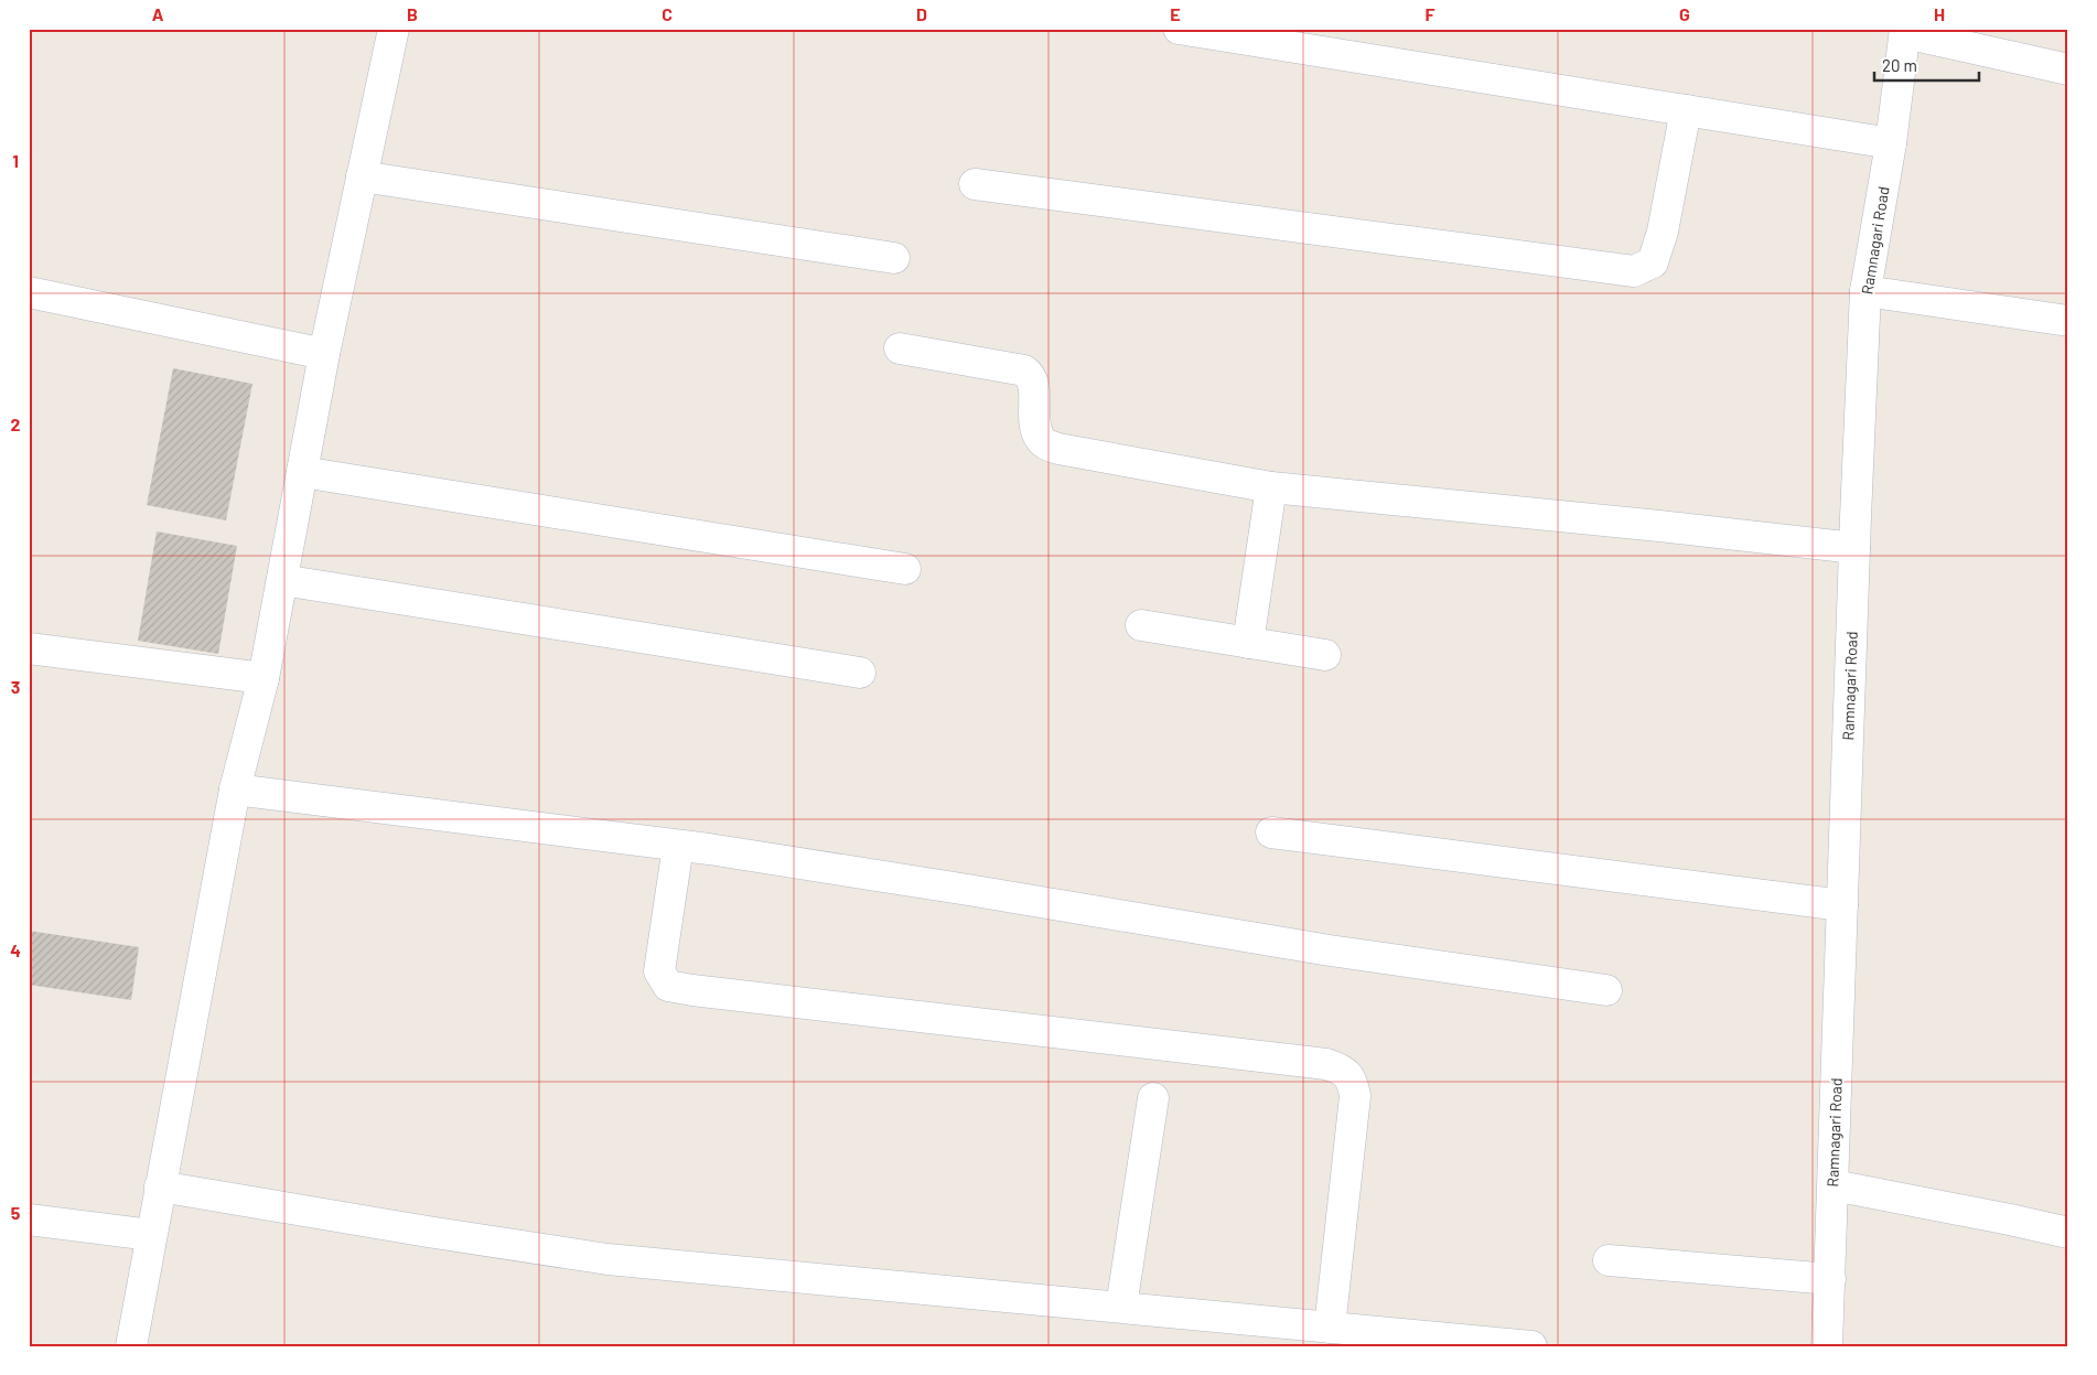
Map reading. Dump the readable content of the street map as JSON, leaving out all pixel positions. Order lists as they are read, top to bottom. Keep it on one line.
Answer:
{"streets":{"street":["Ramnagari Road"]},"scale_bar":"20 m","grid":{"columns":["A","B","C","D","E","F","G","H"],"rows":["1","2","3","4","5"]}}
